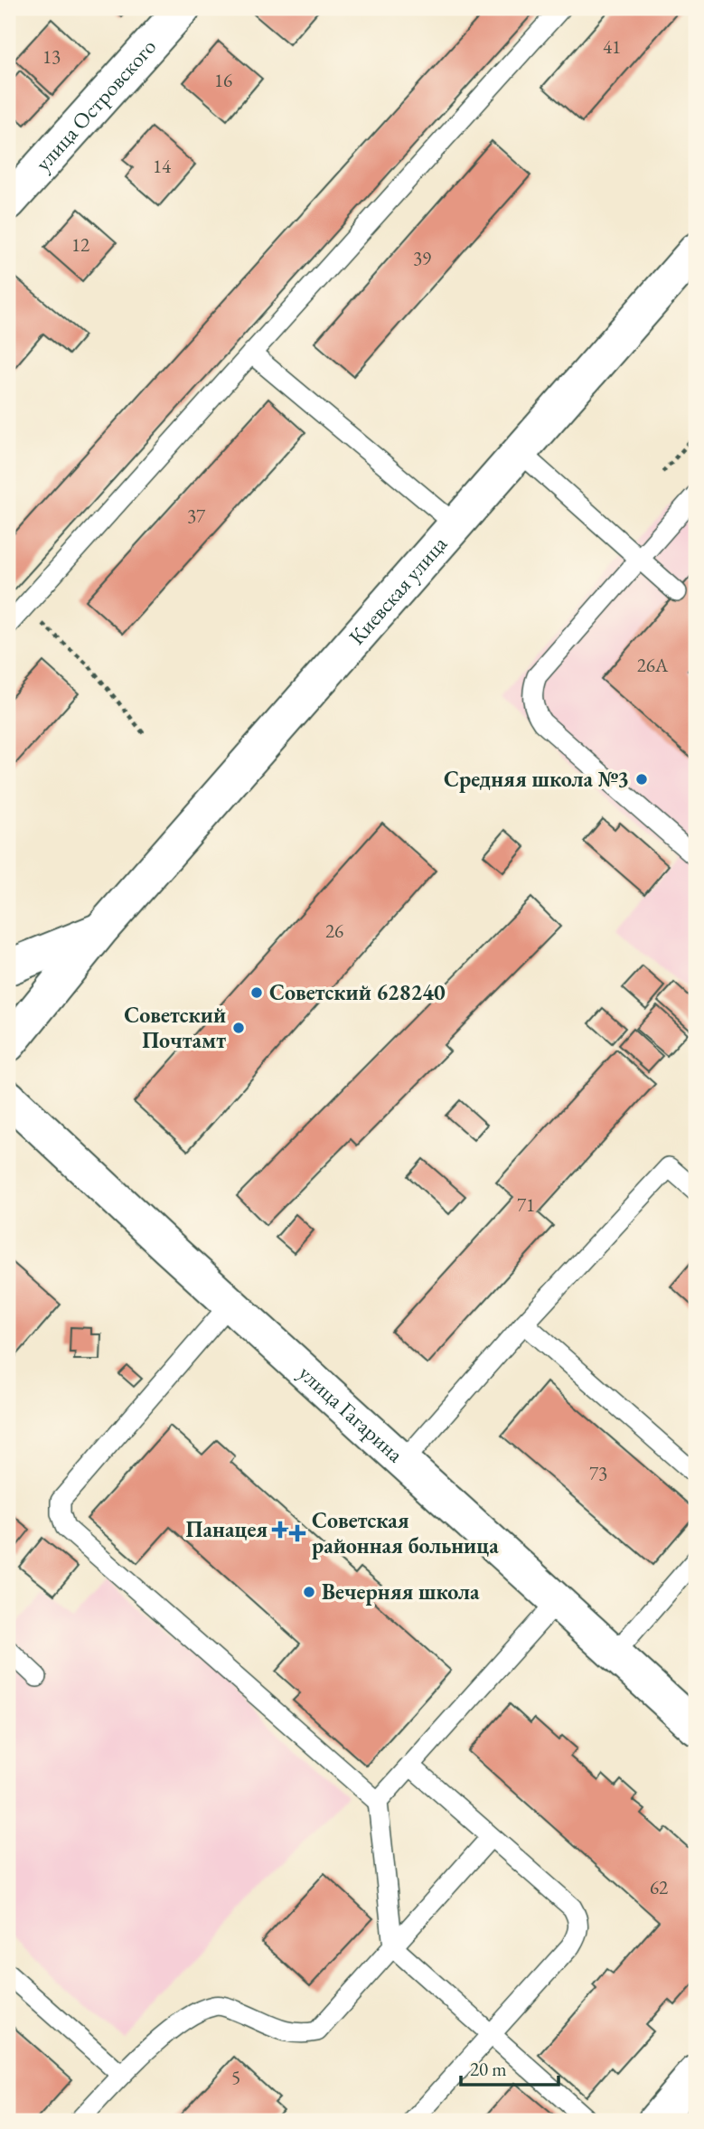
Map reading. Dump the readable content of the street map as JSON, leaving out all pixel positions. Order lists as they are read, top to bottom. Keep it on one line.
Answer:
{"streets":{"street":["улица Островского","Киевская улица","улица Гагарина"]},"places":{"other":["Средняя школа №3","Советский 628240","Советский Почтамт","Вечерняя школа"],"health":["Панацея","Советская районная больница"]},"house_numbers":["41","13","16","14","12","39","37","26А","26","71","73","62","5"],"scale_bar":"20 m"}
